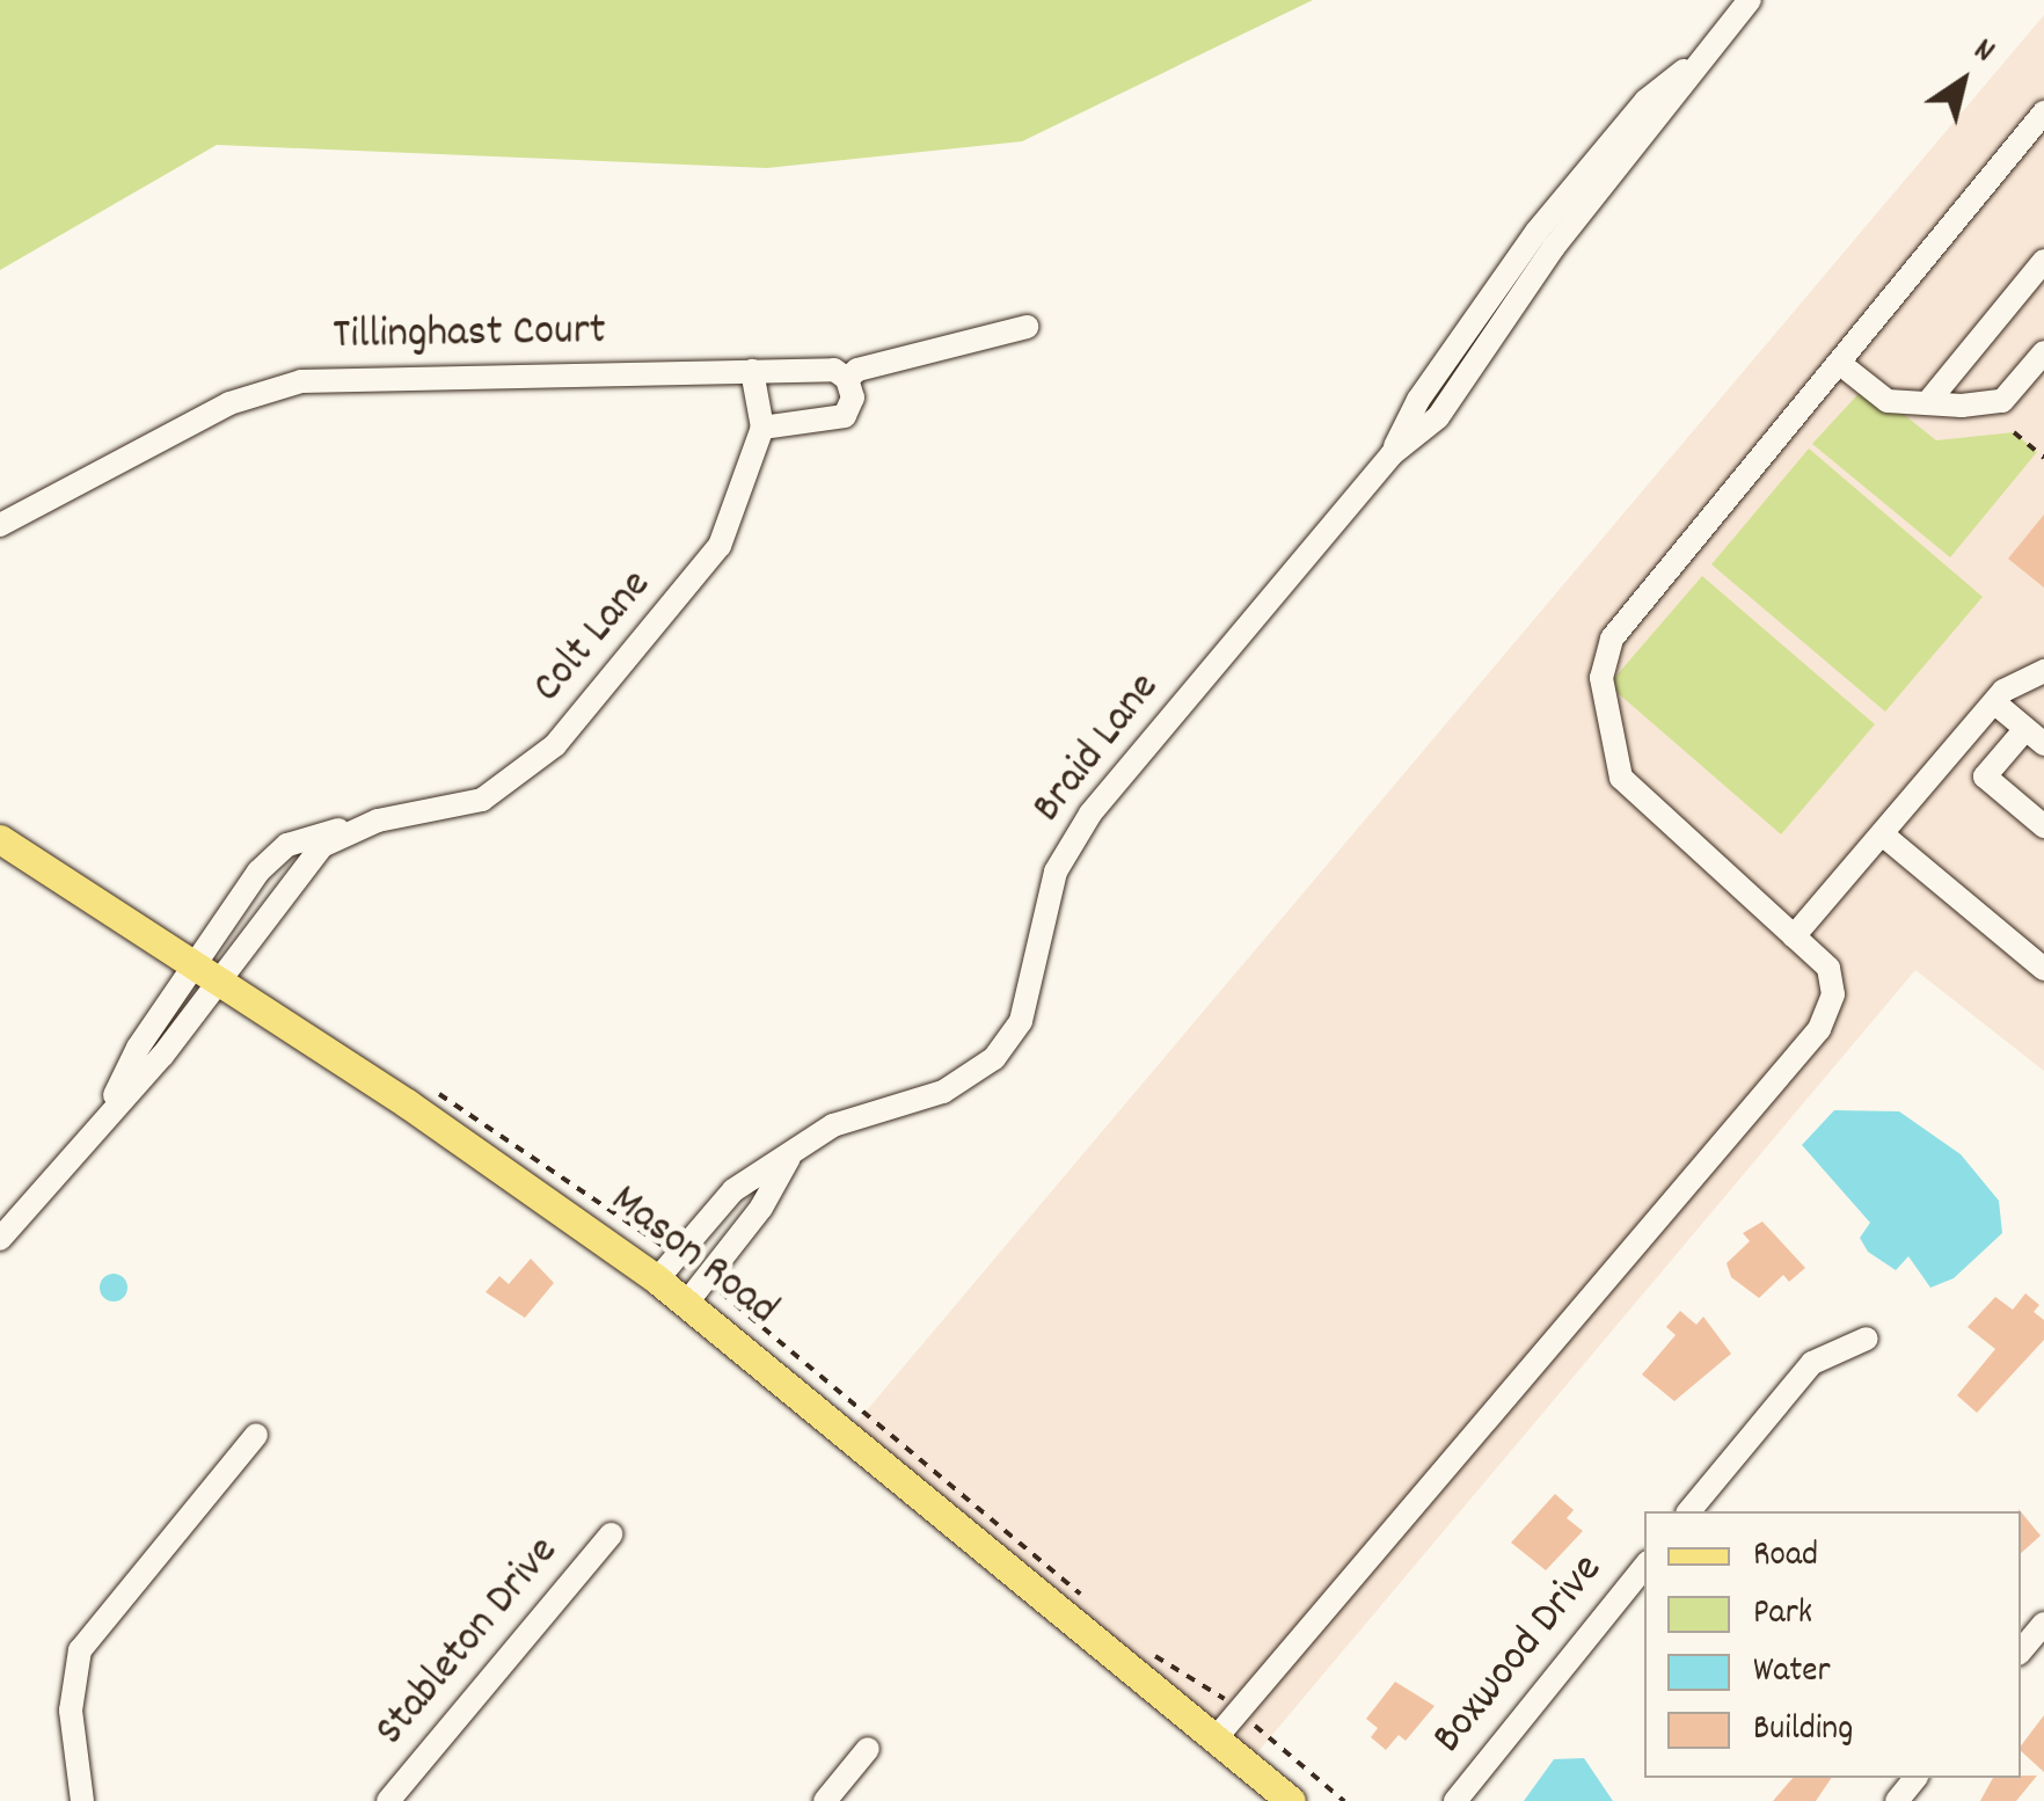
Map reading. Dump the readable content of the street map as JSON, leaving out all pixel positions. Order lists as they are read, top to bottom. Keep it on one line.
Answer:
{"streets":{"main road":["Mason Road"],"street":["Tillinghast Court","Colt Lane","Braid Lane","Stableton Drive","Boxwood Drive"]},"crossings":[["Tillinghast Court","Colt Lane"],["Colt Lane","Mason Road"],["Braid Lane","Mason Road"]],"legend":["Road","Park","Water","Building"],"north":"top right"}
